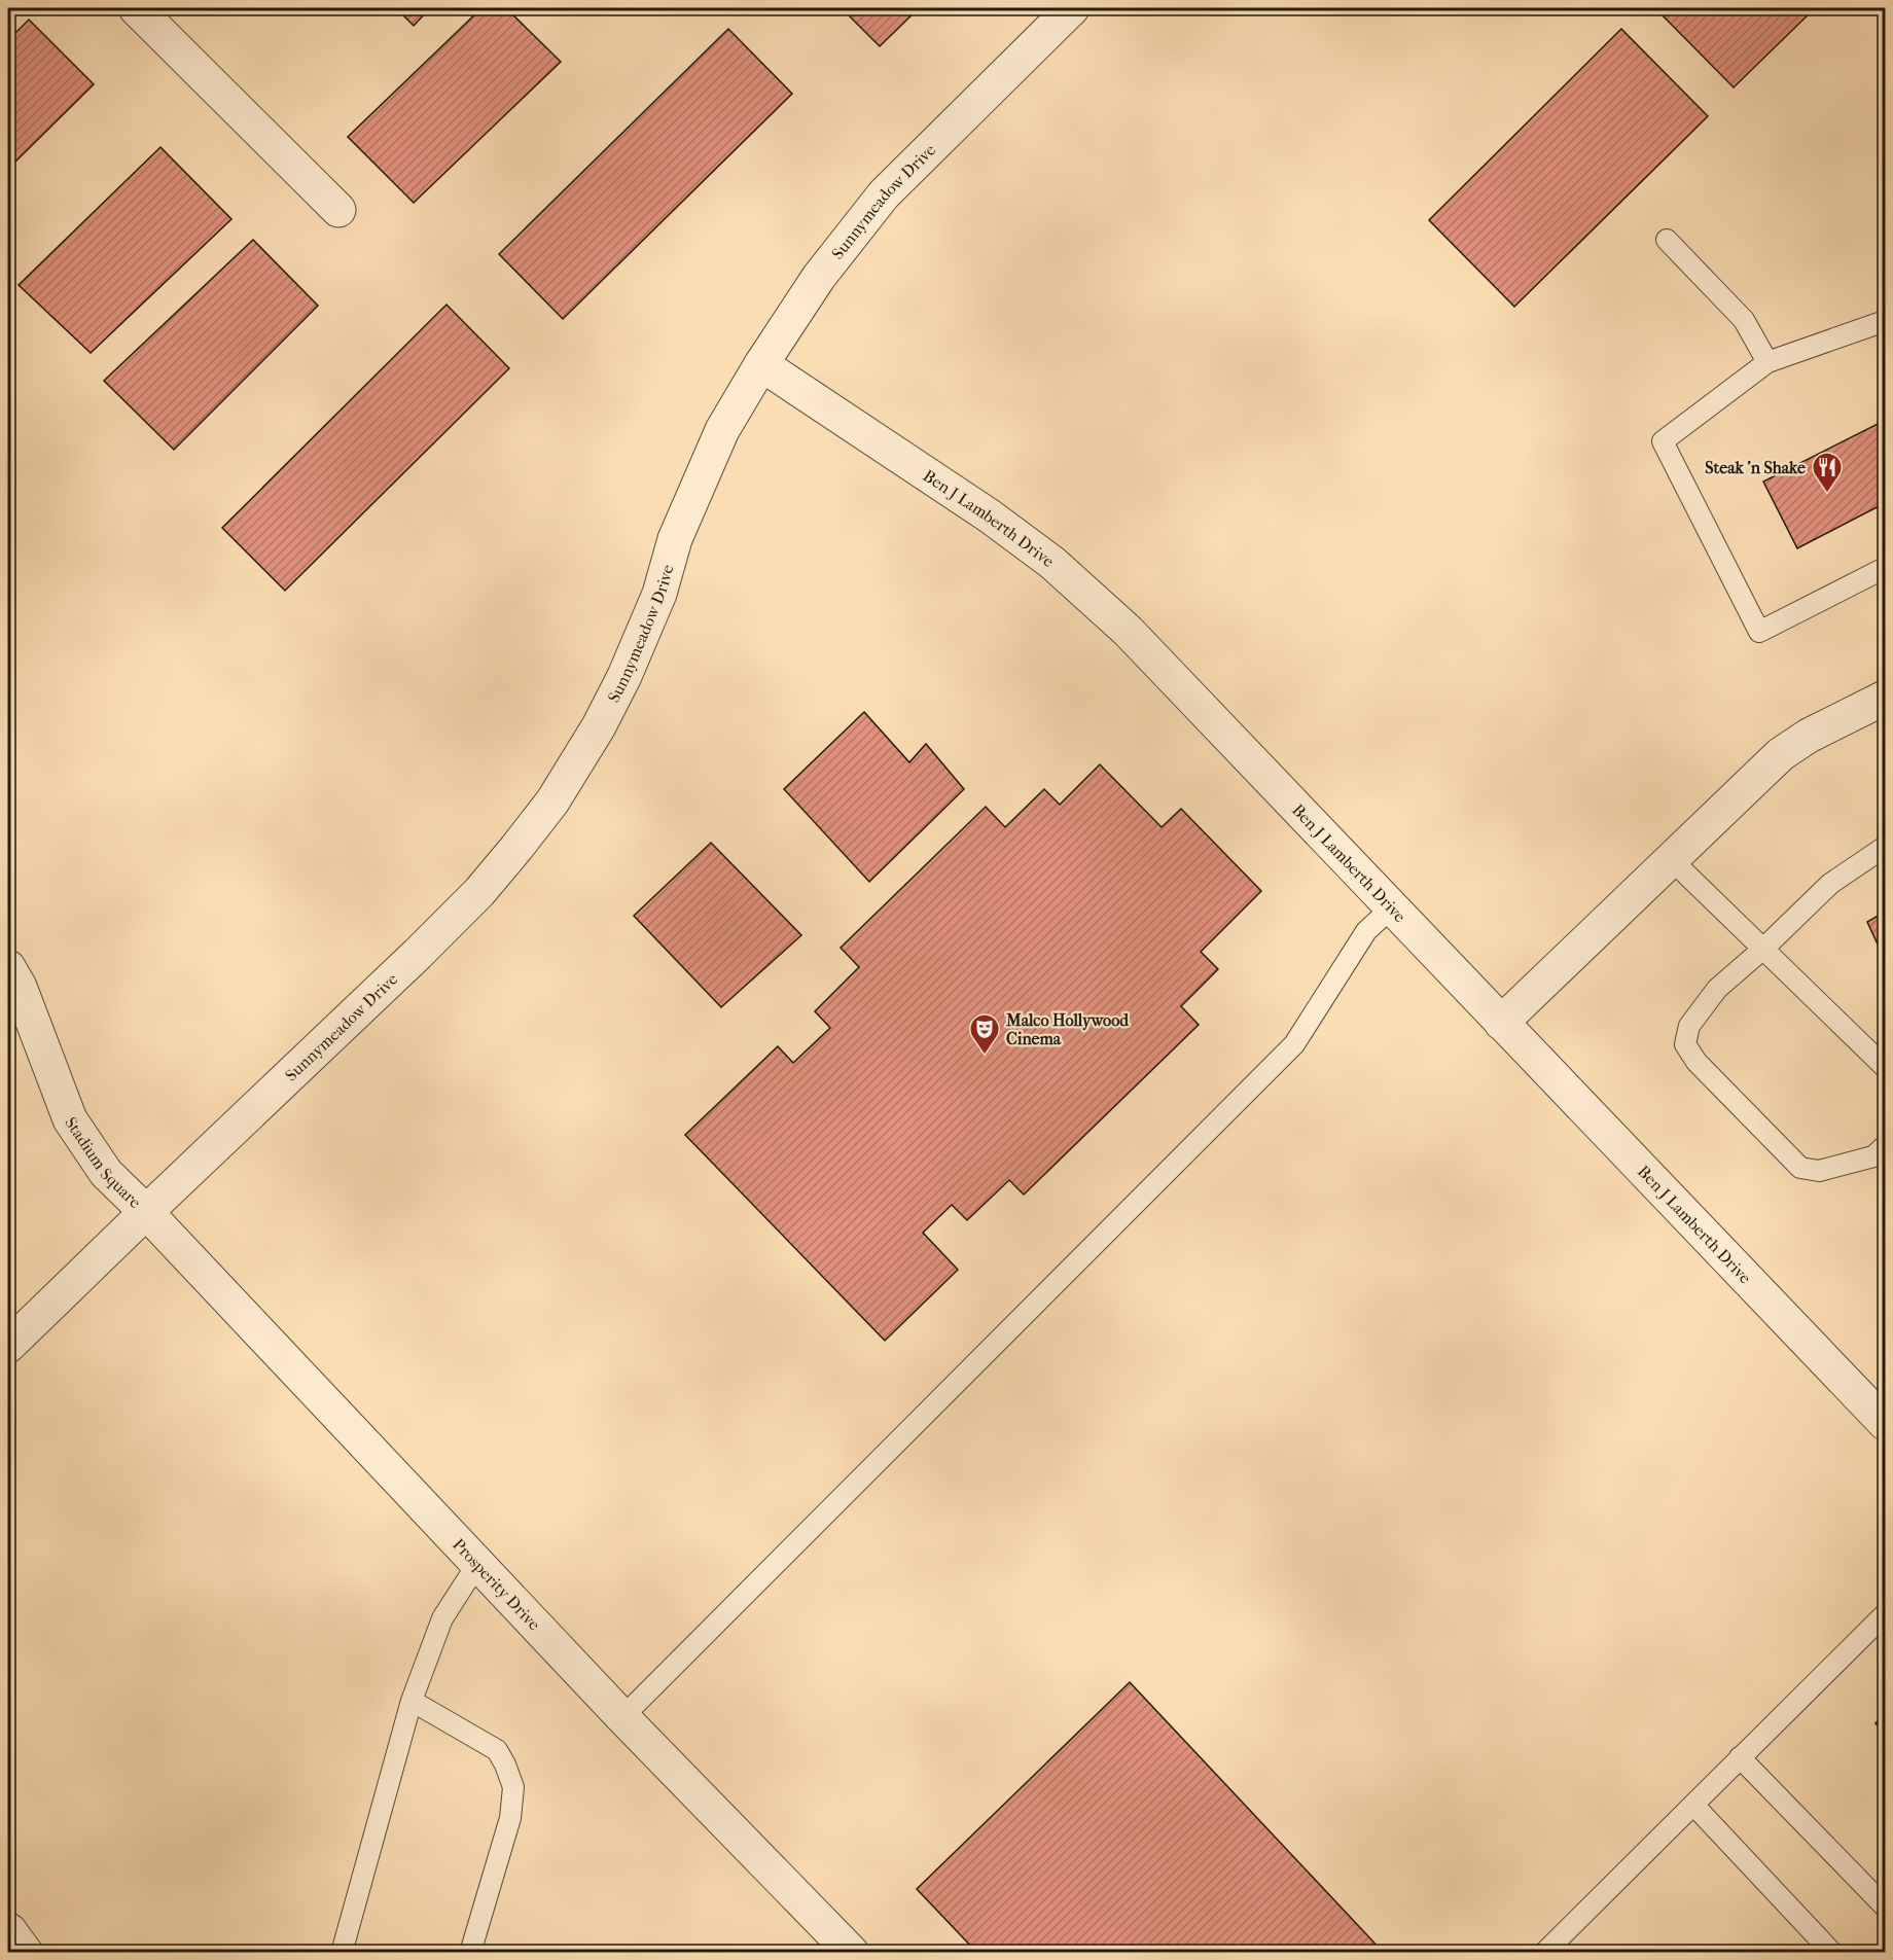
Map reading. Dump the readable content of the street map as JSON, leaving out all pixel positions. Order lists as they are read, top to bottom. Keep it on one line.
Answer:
{"streets":{"street":["Sunnymeadow Drive","Ben J Lamberth Drive","Stadium Square","Prosperity Drive"]},"crossings":[["Sunnymeadow Drive","Ben J Lamberth Drive"],["Sunnymeadow Drive","Stadium Square"],["Sunnymeadow Drive","Prosperity Drive"],["Stadium Square","Prosperity Drive"]],"places":{"restaurant":["Steak 'n Shake"],"theatre":["Malco Hollywood Cinema"]}}
